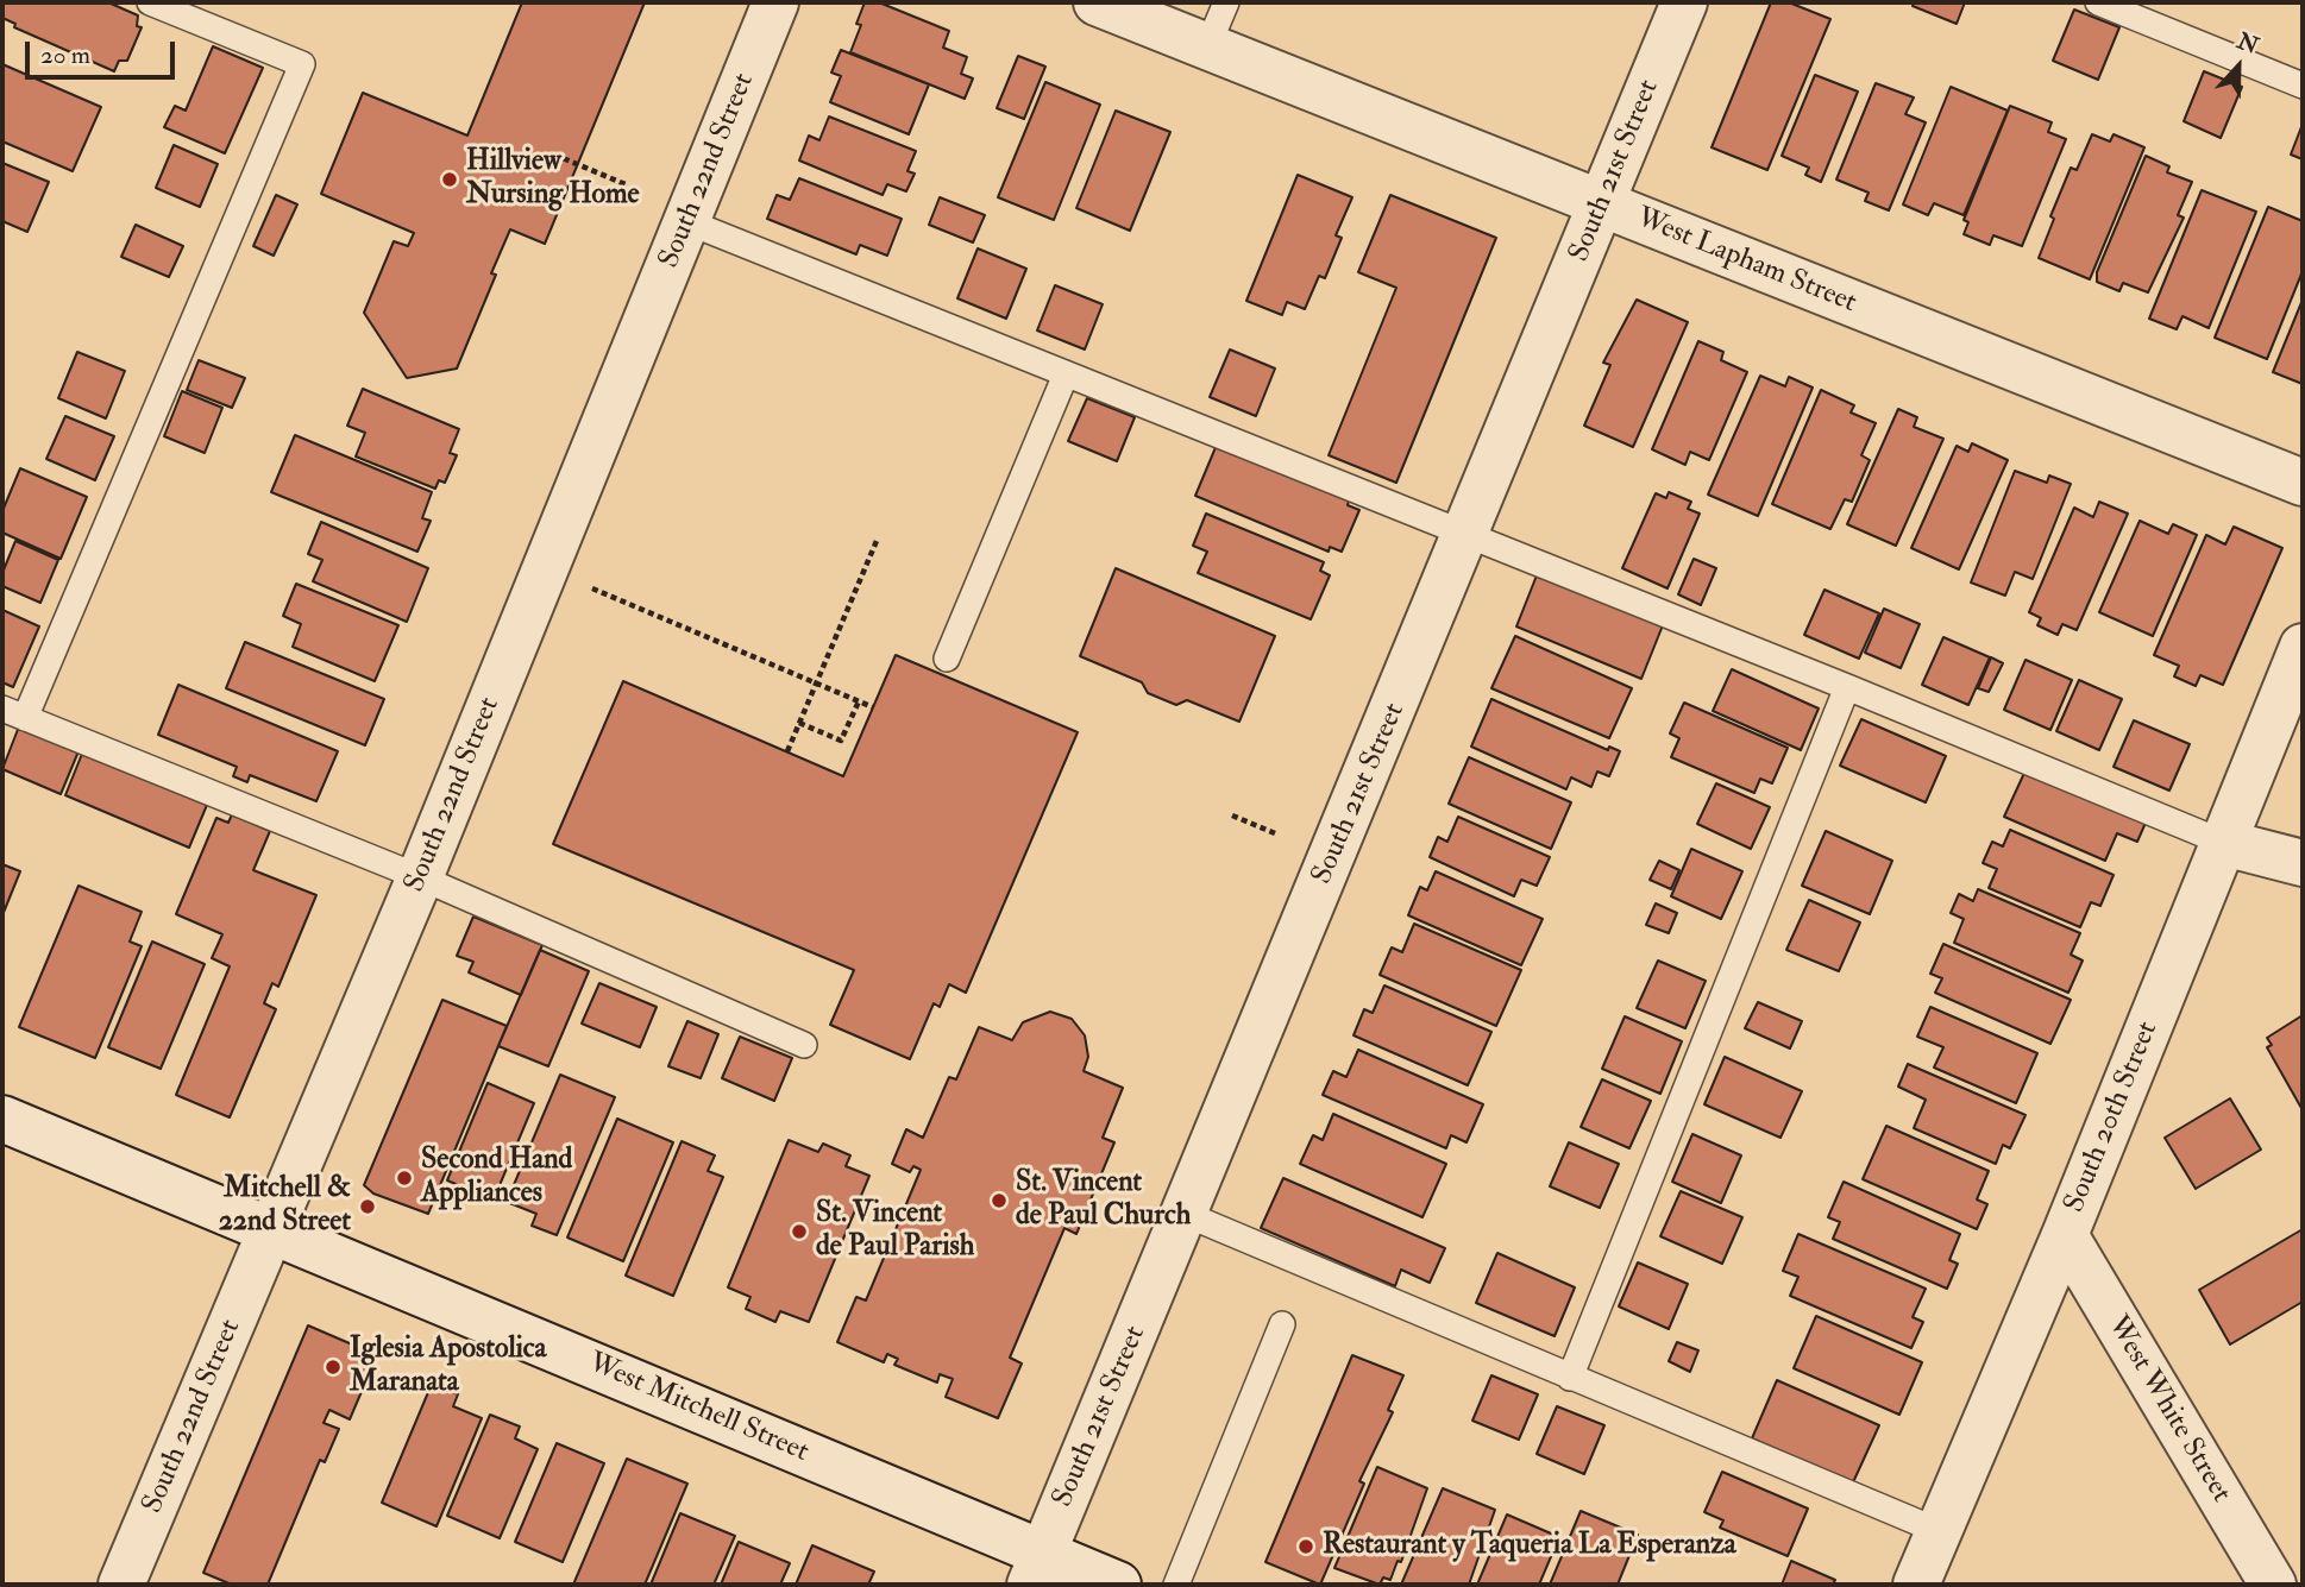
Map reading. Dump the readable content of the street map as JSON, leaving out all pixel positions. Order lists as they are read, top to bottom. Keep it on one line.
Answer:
{"streets":{"street":["South 22nd Street","South 21st Street","West Lapham Street","South 20th Street","West Mitchell Street","West White Street"]},"crossings":[["South 22nd Street","West Mitchell Street"],["South 21st Street","West Lapham Street"],["South 21st Street","West Mitchell Street"],["South 20th Street","West White Street"]],"places":["Hillview Nursing Home","Second Hand Appliances","St. Vincent de Paul Church","Mitchell & 22nd Street","St. Vincent de Paul Parish","Iglesia Apostolica Maranata","Restaurant y Taqueria La Esperanza"],"scale_bar":"20 m","north":"top"}
